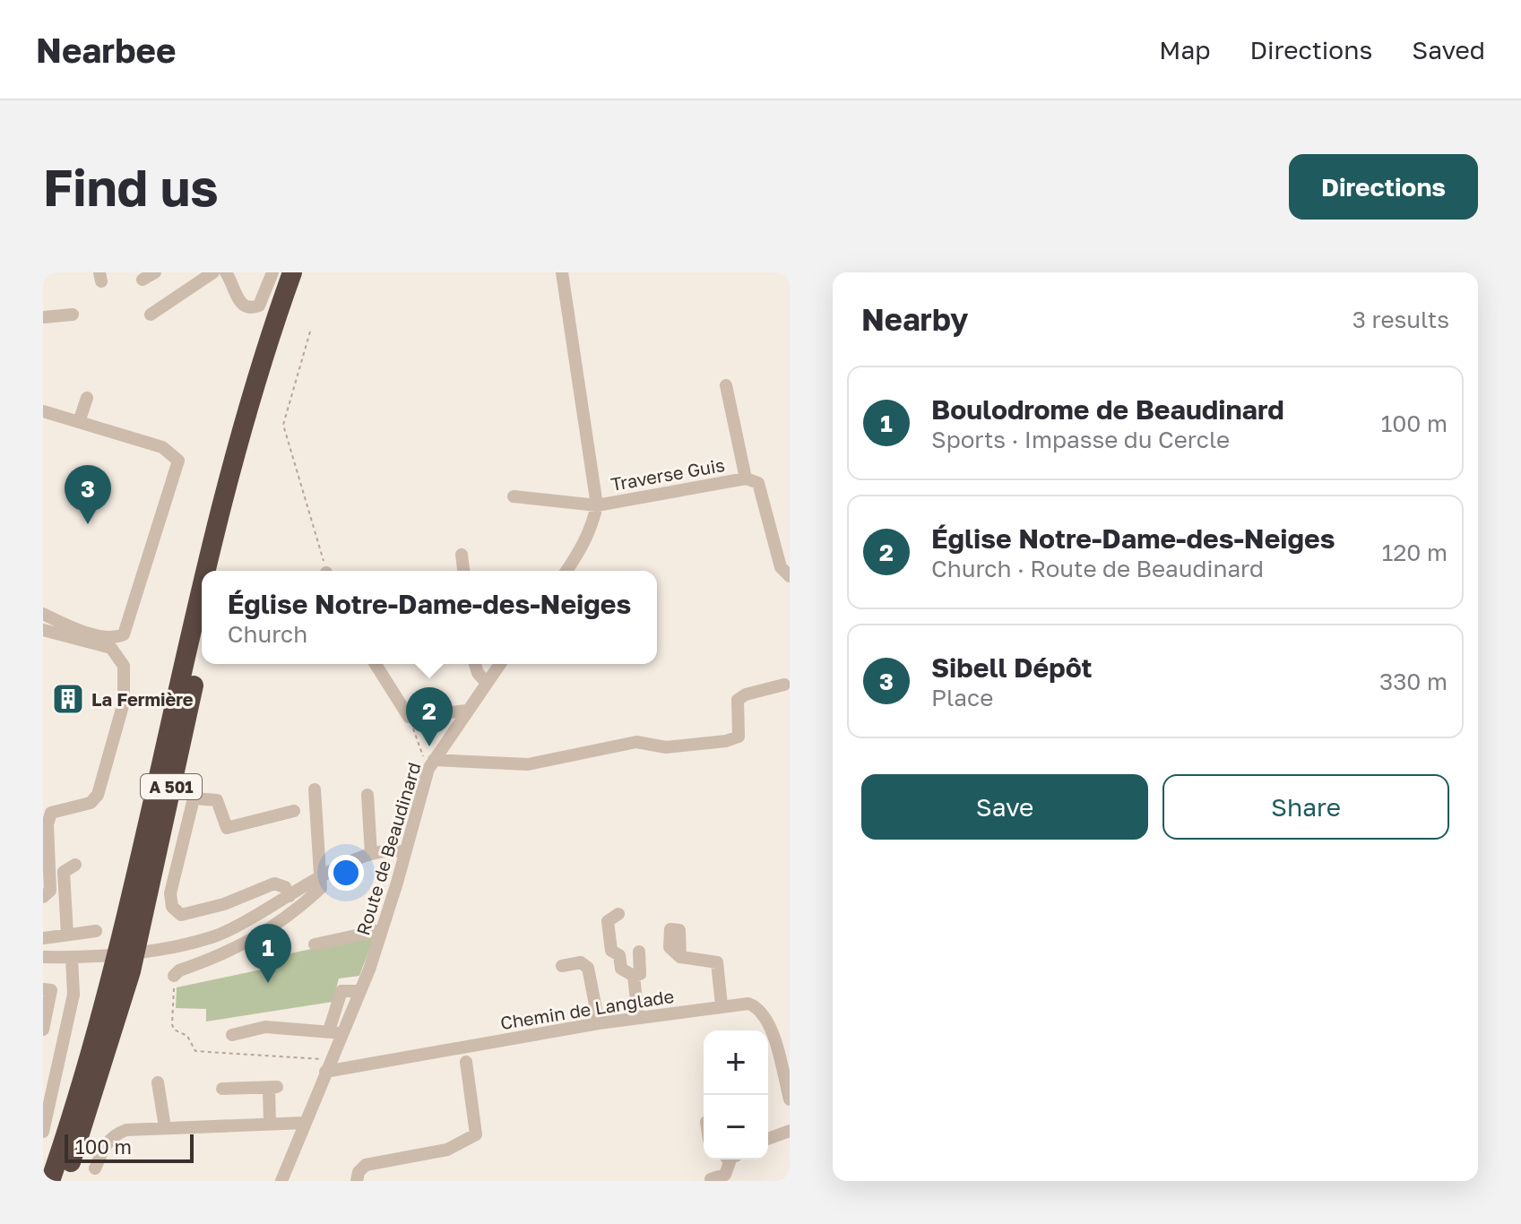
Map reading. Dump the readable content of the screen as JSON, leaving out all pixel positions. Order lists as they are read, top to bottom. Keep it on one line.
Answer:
{"streets":{"highway":["A 501"],"street":["Traverse Guis","Route de Beaudinard","Chemin de Langlade"]},"crossings":[["Route de Beaudinard","Chemin de Langlade"]],"places":{"building":["La Fermière"]},"scale_bar":"100 m","page":{"header":"Nearbee","nav":["Map","Directions","Saved"],"buttons":["Directions",["Save","Share"]],"title":"Find us","heading":["Nearby","3 results"],"list":[{"mark":"1","name":"Boulodrome de Beaudinard","note":"Sports · Impasse du Cercle","value":"100 m"},{"mark":"2","name":"Église Notre-Dame-des-Neiges","note":"Church · Route de Beaudinard","value":"120 m"},{"mark":"3","name":"Sibell Dépôt","note":"Place","value":"330 m"}],"pins":["3","2","1"],"popup":["Église Notre-Dame-des-Neiges","Church"],"map_buttons":["+","−"],"scale":"100 m"}}
